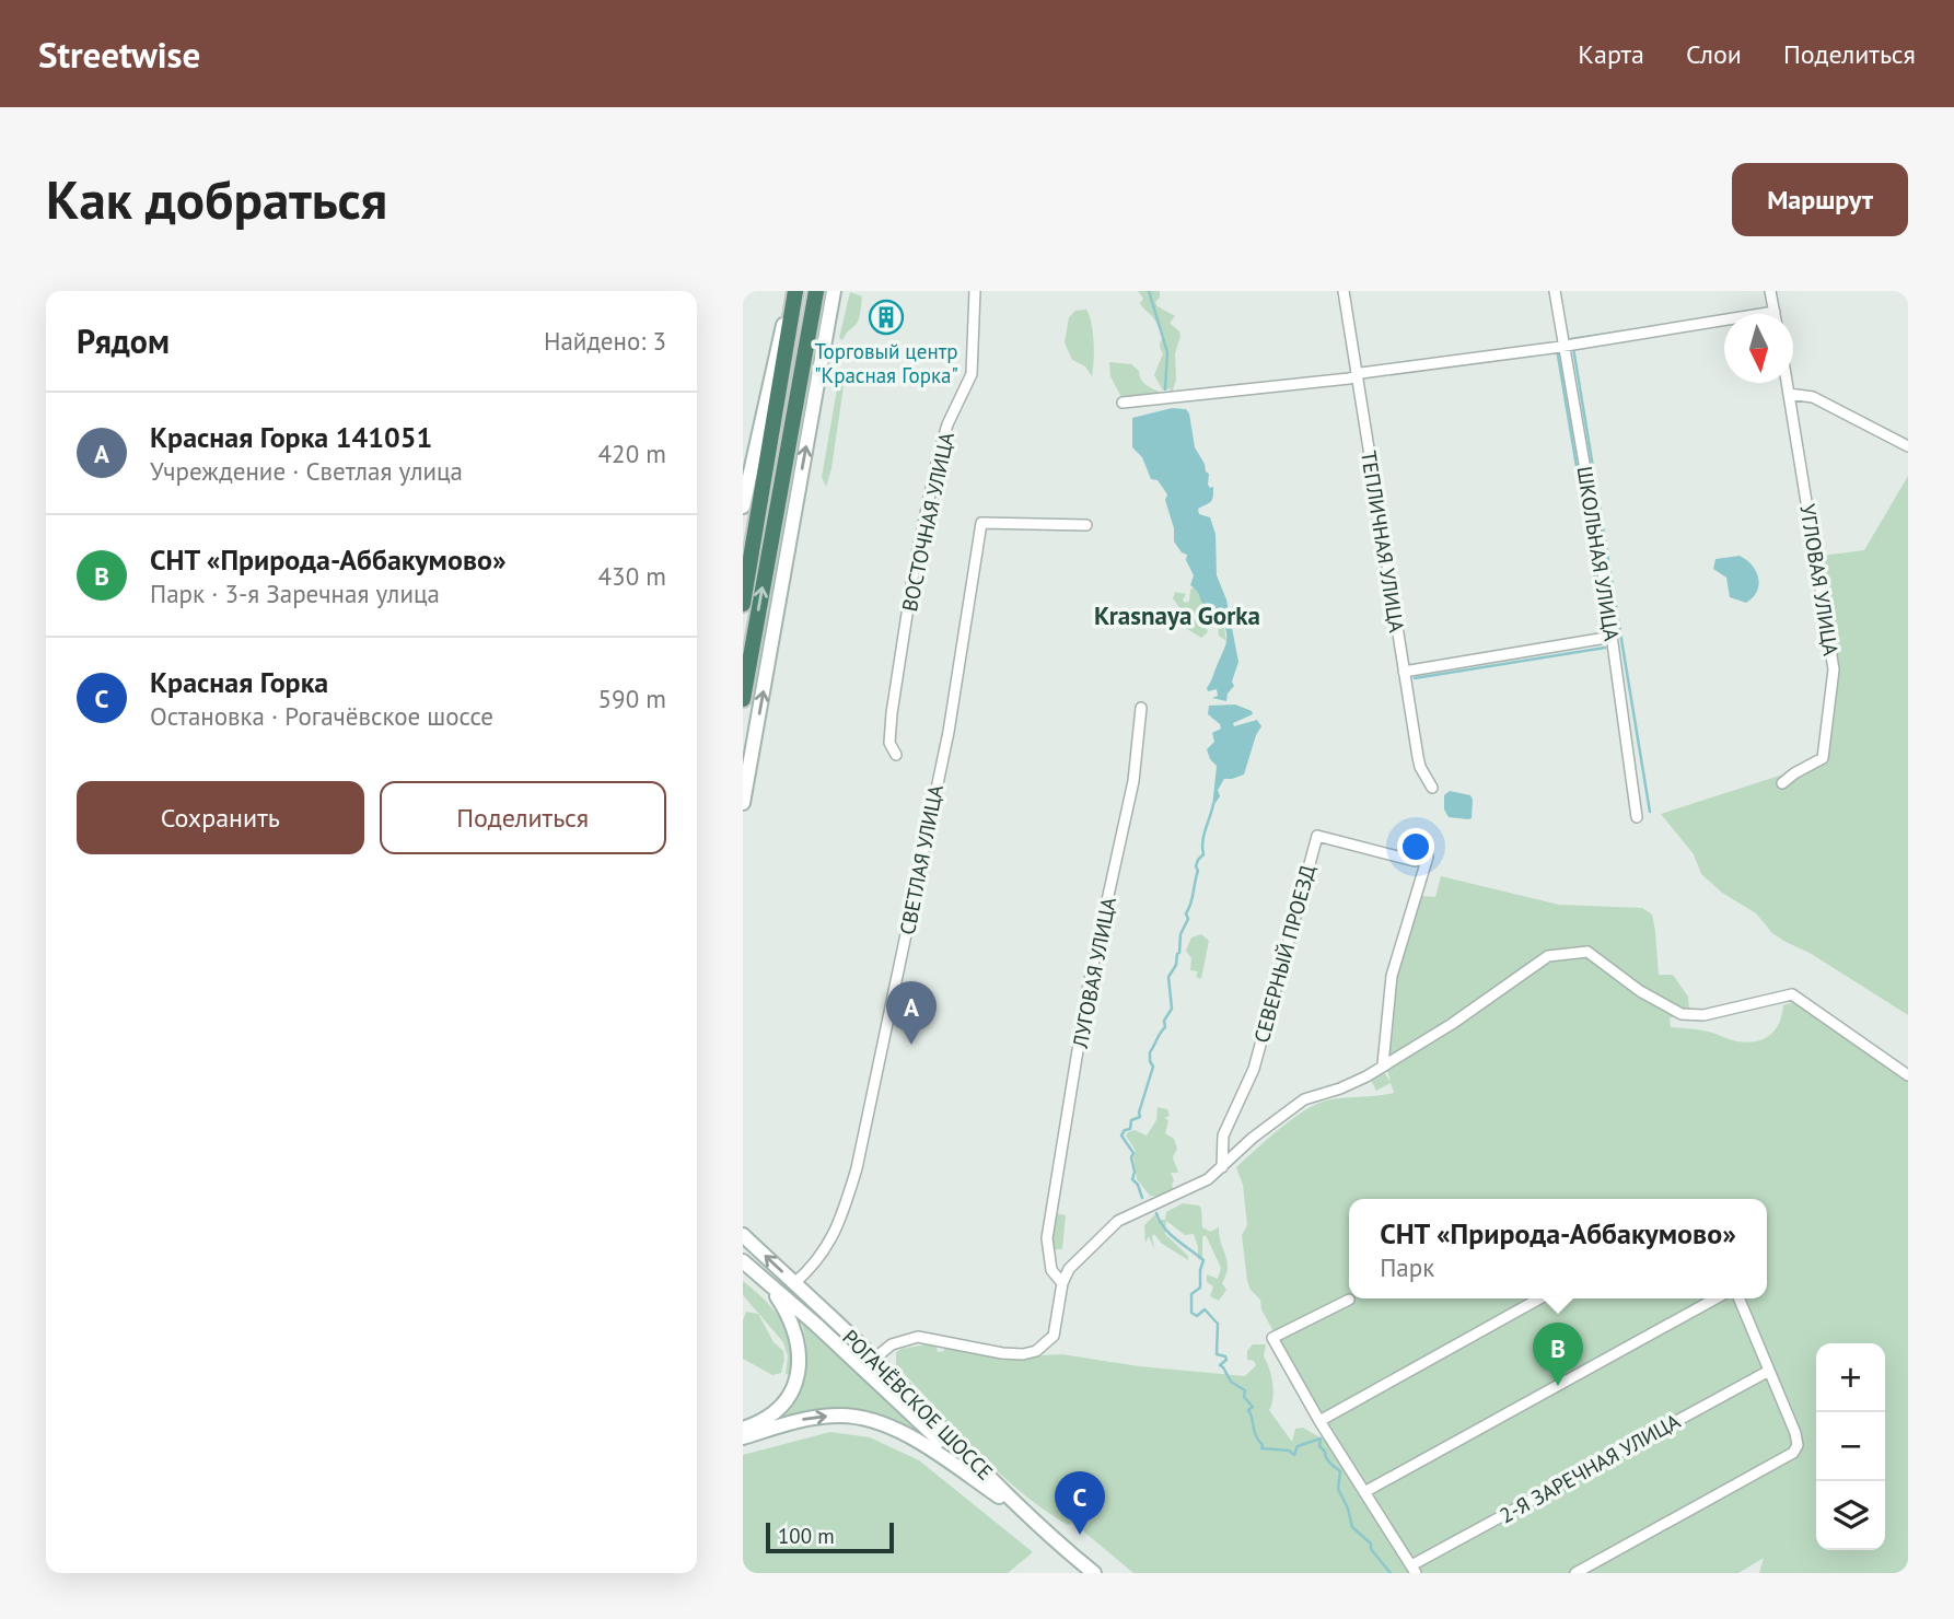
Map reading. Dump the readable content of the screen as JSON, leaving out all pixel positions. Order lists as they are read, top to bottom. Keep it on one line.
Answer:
{"streets":{"main road":["РОГАЧЁВСКОЕ ШОССЕ"],"street":["ВОСТОЧНАЯ УЛИЦА","ТЕПЛИЧНАЯ УЛИЦА","ШКОЛЬНАЯ УЛИЦА","УГЛОВАЯ УЛИЦА","СВЕТЛАЯ УЛИЦА","СЕВЕРНЫЙ ПРОЕЗД","ЛУГОВАЯ УЛИЦА","2-Я ЗАРЕЧНАЯ УЛИЦА"]},"crossings":[["СВЕТЛАЯ УЛИЦА","РОГАЧЁВСКОЕ ШОССЕ"]],"districts":["Krasnaya Gorka"],"places":{"building":["Торговый центр \"Красная Горка\""]},"scale_bar":"100 m","north":"bottom","page":{"header":"Streetwise","nav":["Карта","Слои","Поделиться"],"buttons":["Маршрут",["Сохранить","Поделиться"]],"title":"Как добраться","heading":["Рядом","Найдено: 3"],"list":[{"mark":"A","name":"Красная Горка 141051","note":"Учреждение · Светлая улица","value":"420 m"},{"mark":"B","name":"СНТ «Природа-Аббакумово»","note":"Парк · 3-я Заречная улица","value":"430 m"},{"mark":"C","name":"Красная Горка","note":"Остановка · Рогачёвское шоссе","value":"590 m"}],"pins":["A","B","C"],"popup":["СНТ «Природа-Аббакумово»","Парк"],"map_buttons":["+","−"],"scale":"100 m"}}
